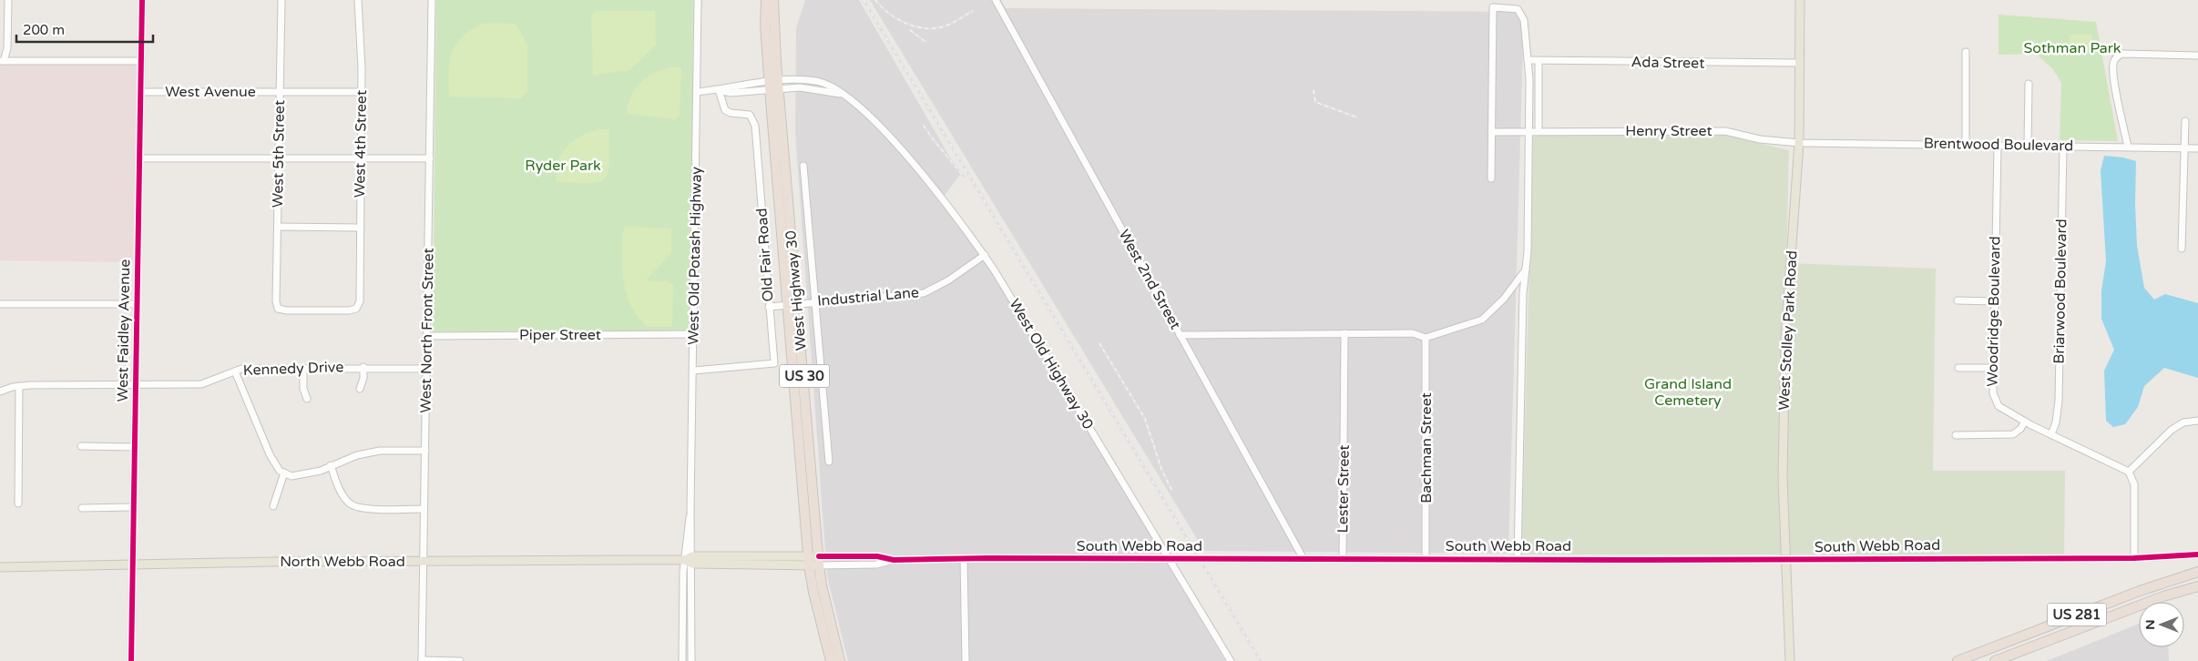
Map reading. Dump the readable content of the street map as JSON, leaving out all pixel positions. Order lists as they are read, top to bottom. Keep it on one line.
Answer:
{"streets":{"highway":["West Highway 30","US 30","US 281"],"main road":["West Stolley Park Road","South Webb Road","North Webb Road"],"street":["Ada Street","West Avenue","Henry Street","West 4th Street","Brentwood Boulevard","West 5th Street","Old Fair Road","West Old Potash Highway","West 2nd Street","Briarwood Boulevard","Industrial Lane","Woodridge Boulevard","West Faidley Avenue","West North Front Street","Piper Street","West Old Highway 30","Kennedy Drive","Bachman Street","Lester Street"]},"crossings":[["Ada Street","West Stolley Park Road"],["West Avenue","West 4th Street"],["West Avenue","West 5th Street"],["West Avenue","West Faidley Avenue"],["Henry Street","Brentwood Boulevard"],["Henry Street","West Stolley Park Road"],["West 4th Street","West 5th Street"],["Brentwood Boulevard","Briarwood Boulevard"],["Brentwood Boulevard","Woodridge Boulevard"],["Brentwood Boulevard","West Stolley Park Road"],["Old Fair Road","West Old Potash Highway"],["Old Fair Road","Industrial Lane"],["Old Fair Road","West Old Highway 30"],["West Old Potash Highway","Piper Street"],["West Old Potash Highway","West Old Highway 30"],["West Old Potash Highway","South Webb Road"],["West Old Potash Highway","North Webb Road"],["West 2nd Street","South Webb Road"],["West Highway 30","Industrial Lane"],["West Highway 30","West Old Highway 30"],["West Highway 30","South Webb Road"],["Briarwood Boulevard","Woodridge Boulevard"],["Industrial Lane","West Old Highway 30"],["West Faidley Avenue","Kennedy Drive"],["West Faidley Avenue","North Webb Road"],["West North Front Street","Piper Street"],["West North Front Street","Kennedy Drive"],["West North Front Street","North Webb Road"],["West Stolley Park Road","South Webb Road"],["West Old Highway 30","South Webb Road"],["Bachman Street","South Webb Road"],["Lester Street","South Webb Road"],["South Webb Road","North Webb Road"]],"parks":["Sothman Park","Ryder Park","Grand Island Cemetery"],"scale_bar":"200 m","north":"left"}
